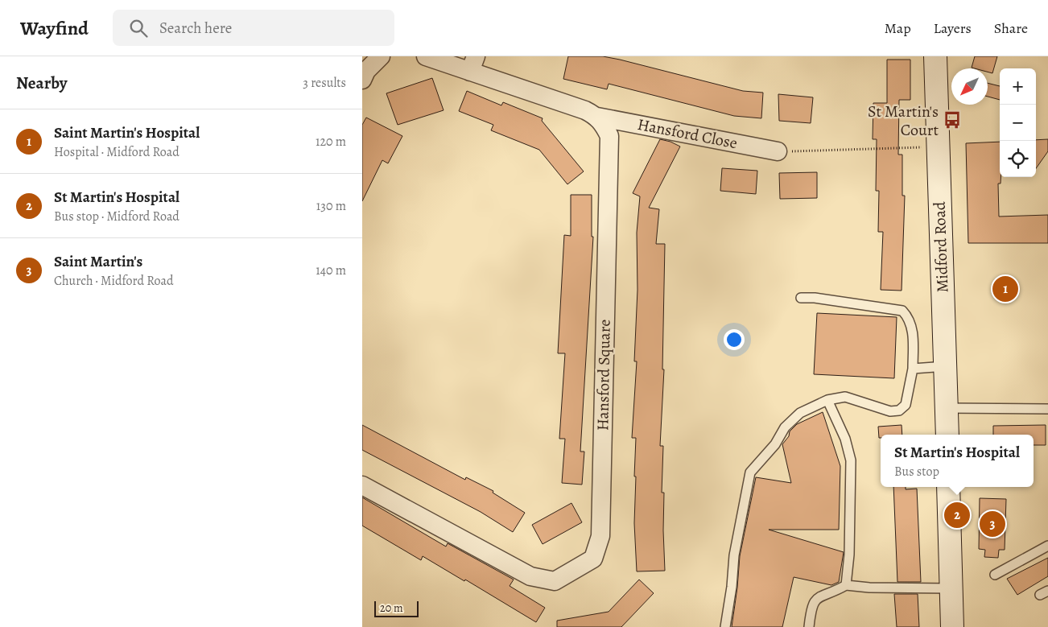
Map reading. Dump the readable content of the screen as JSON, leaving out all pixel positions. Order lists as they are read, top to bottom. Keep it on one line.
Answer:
{"streets":{"main road":["Midford Road"],"street":["Hansford Close","Hansford Square"]},"crossings":[["Hansford Close","Hansford Square"]],"places":{"bus stop":["St Martin's Court"]},"scale_bar":"20 m","north":"bottom left","page":{"header":"Wayfind","search":"Search here","nav":["Map","Layers","Share"],"heading":["Nearby","3 results"],"map_buttons":["+","−"],"list":[{"mark":"1","name":"Saint Martin's Hospital","note":"Hospital · Midford Road","value":"120 m"},{"mark":"2","name":"St Martin's Hospital","note":"Bus stop · Midford Road","value":"130 m"},{"mark":"3","name":"Saint Martin's","note":"Church · Midford Road","value":"140 m"}],"pins":["1","2","3"],"popup":["St Martin's Hospital","Bus stop"],"scale":"20 m"}}
